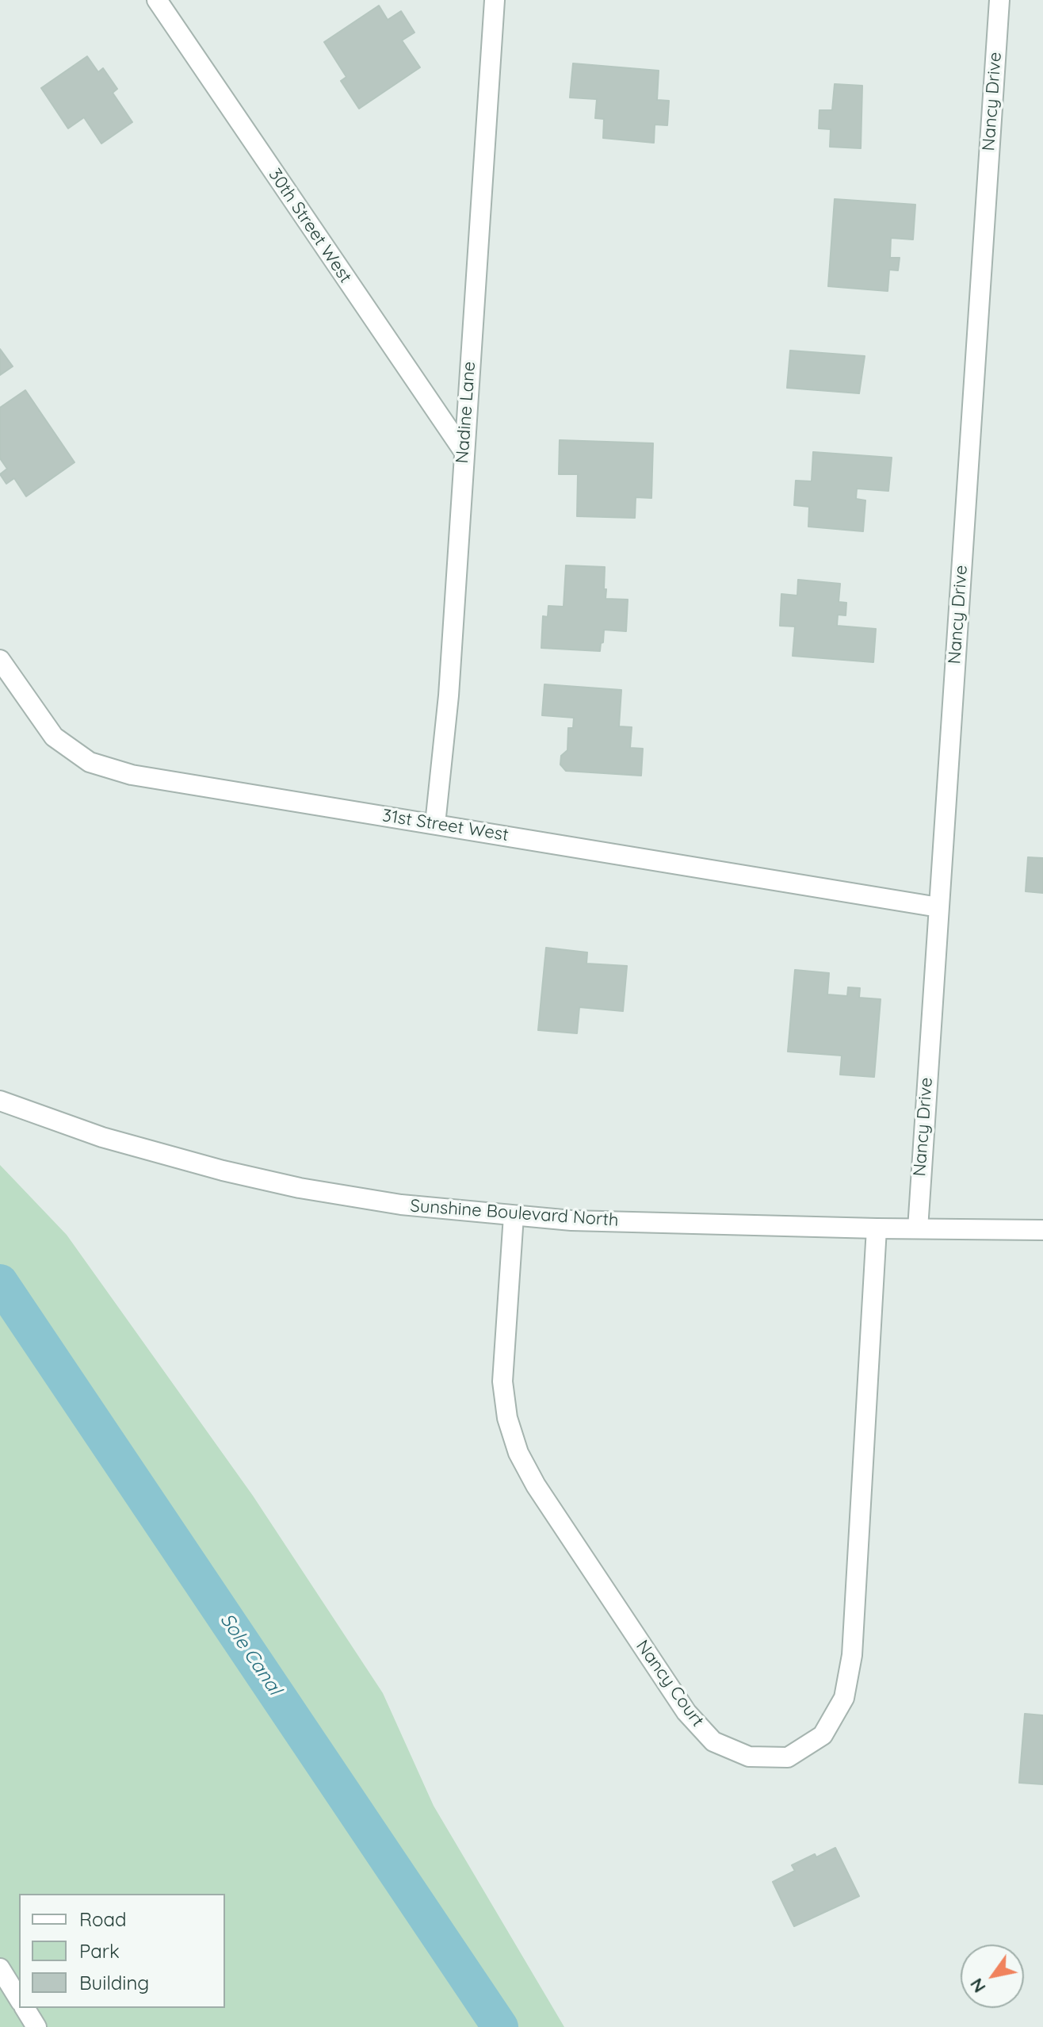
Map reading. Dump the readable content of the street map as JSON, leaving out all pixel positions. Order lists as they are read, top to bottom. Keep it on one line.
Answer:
{"streets":{"street":["Nancy Drive","30th Street West","Nadine Lane","31st Street West","Sunshine Boulevard North","Nancy Court"]},"crossings":[["Nancy Drive","31st Street West"],["Nancy Drive","Sunshine Boulevard North"],["30th Street West","Nadine Lane"],["Nadine Lane","31st Street West"],["Sunshine Boulevard North","Nancy Court"]],"water":["Sole Canal"],"legend":["Road","Park","Building"],"north":"bottom left"}
